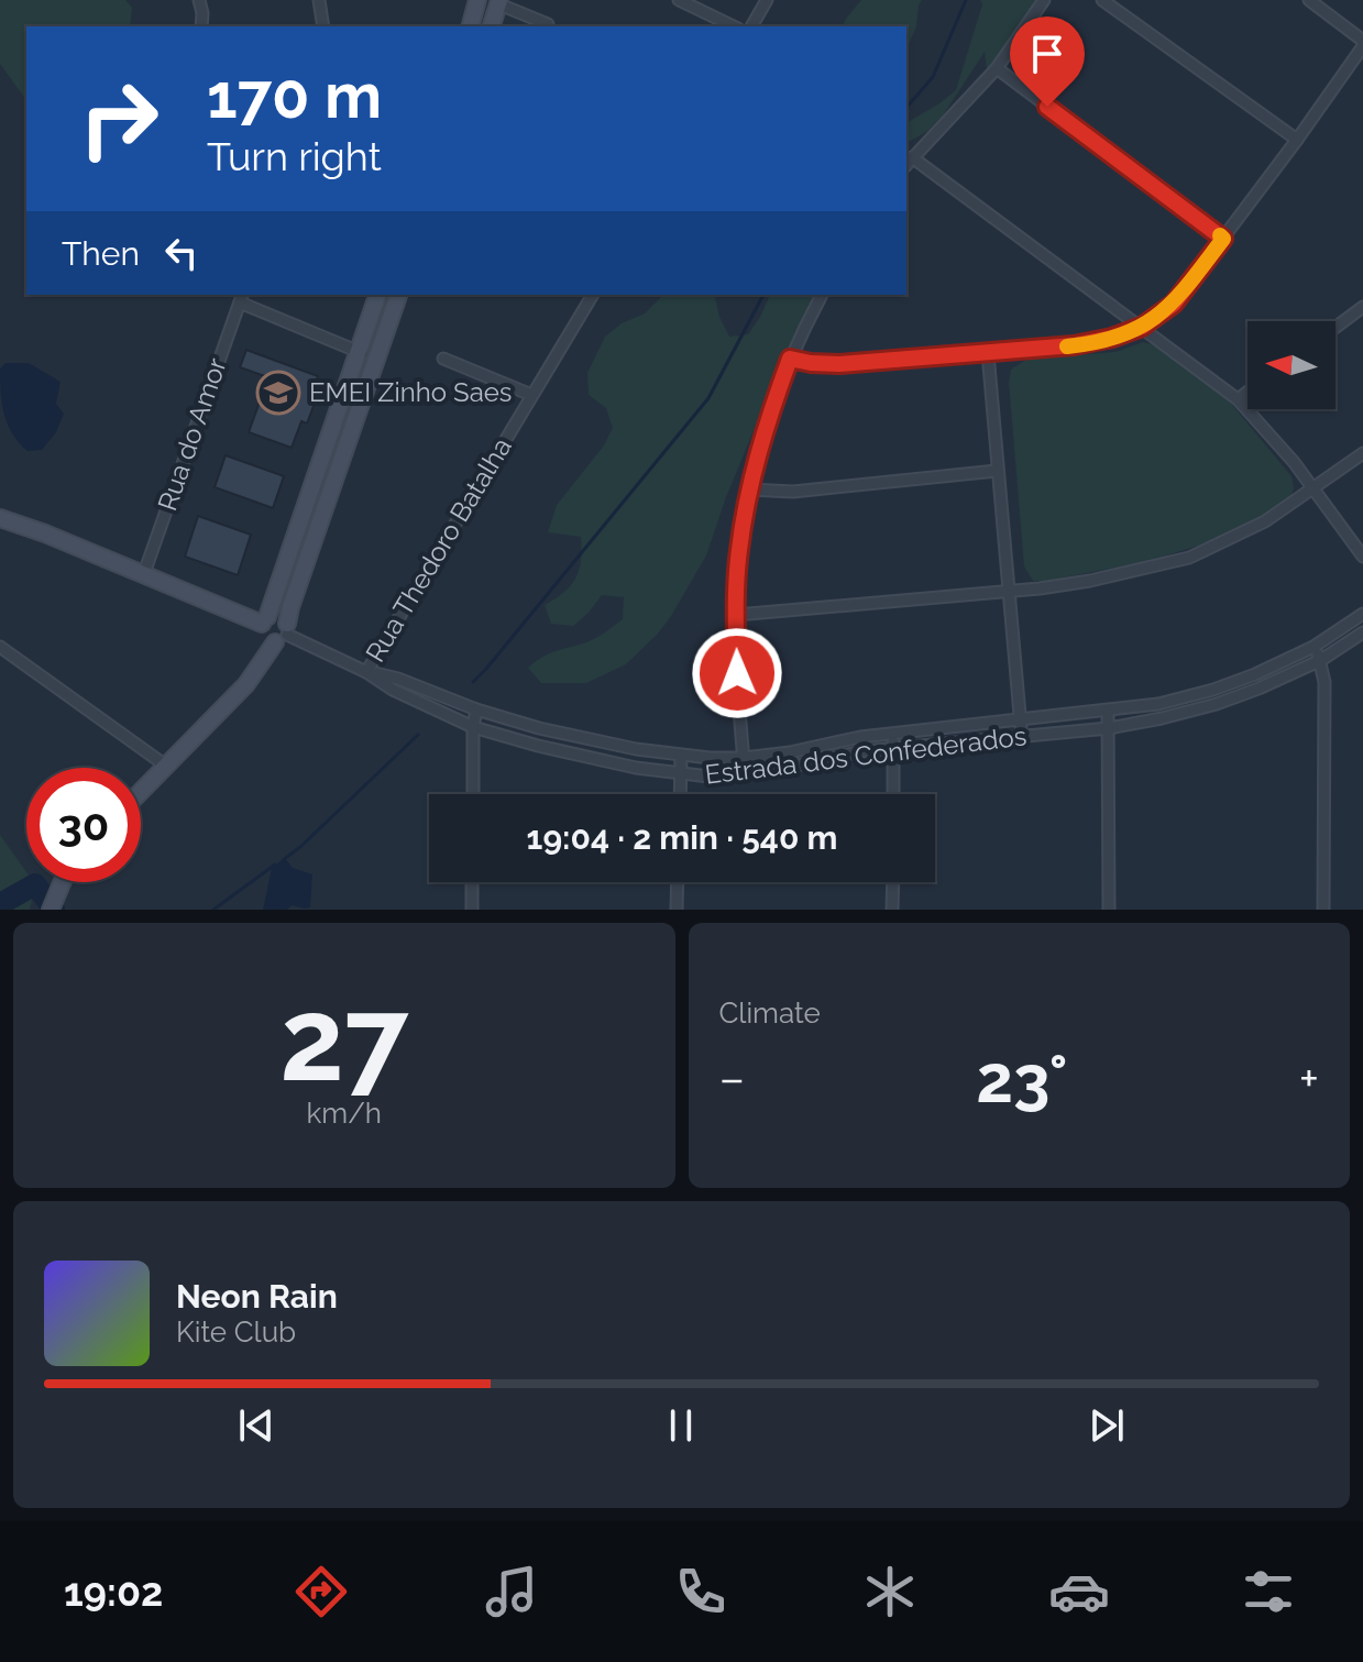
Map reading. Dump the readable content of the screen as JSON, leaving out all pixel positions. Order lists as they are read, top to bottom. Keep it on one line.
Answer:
{"streets":{"street":["Rua do Amor","Rua Thedoro Batalha","Estrada dos Confederados"]},"crossings":[["Rua Thedoro Batalha","Estrada dos Confederados"]],"places":{"school or university":["EMEI Zinho Saes"]},"north":"left","page":{"turn":["170 m","Turn right"],"then":"Then","limit":"30","trip":"19:04 · 2 min · 540 m","tile":[["27","km/h"],"Climate"],"heat":["−","23°","+"],"song":["Neon Rain","Kite Club"],"tabs":"19:02"}}
